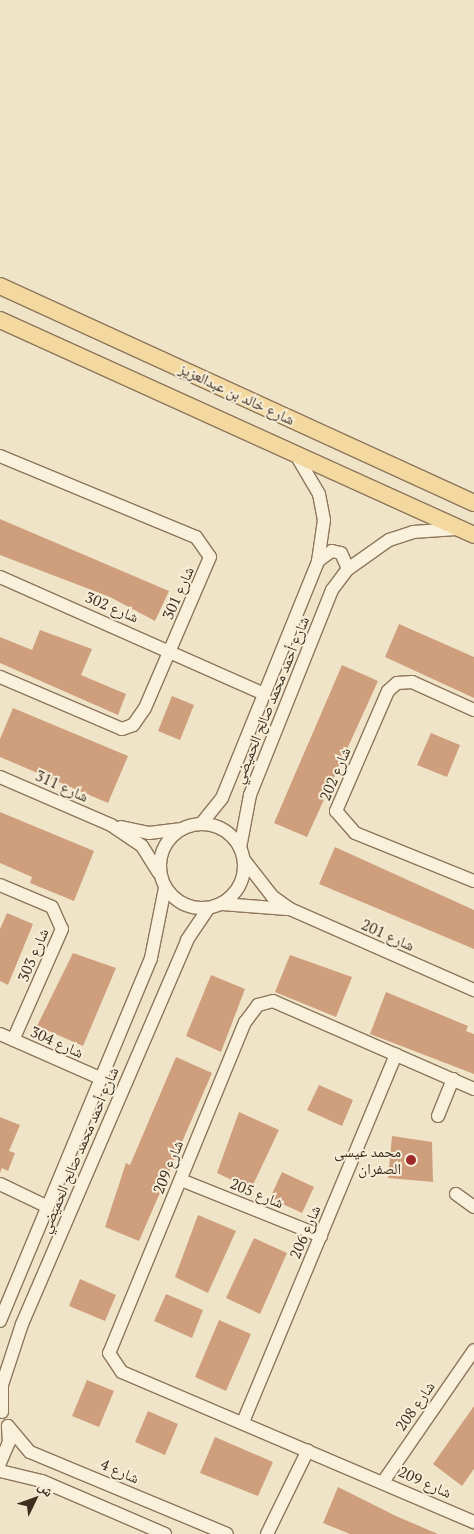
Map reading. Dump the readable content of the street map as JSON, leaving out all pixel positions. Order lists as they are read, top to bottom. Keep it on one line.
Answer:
{"streets":{"main road":["شارع خالد بن عبدالعزيز"],"street":["شارع 301","شارع 302","شارع أحمد محمد صالح الحميضي","شارع 202","شارع 311","شارع 201","شارع 303","شارع 304","شارع 209","شارع 205","شارع 206","شارع 208","شارع 4"]},"crossings":[["شارع خالد بن عبدالعزيز","شارع أحمد محمد صالح الحميضي"],["شارع 301","شارع 302"],["شارع 302","شارع أحمد محمد صالح الحميضي"],["شارع أحمد محمد صالح الحميضي","شارع 311"],["شارع أحمد محمد صالح الحميضي","شارع 201"],["شارع أحمد محمد صالح الحميضي","شارع 304"],["شارع 311","شارع 201"],["شارع 303","شارع 304"],["شارع 209","شارع 205"],["شارع 209","شارع 206"],["شارع 209","شارع 208"],["شارع 205","شارع 206"]],"places":["محمد عيسى الصفران"],"north":"top right"}
